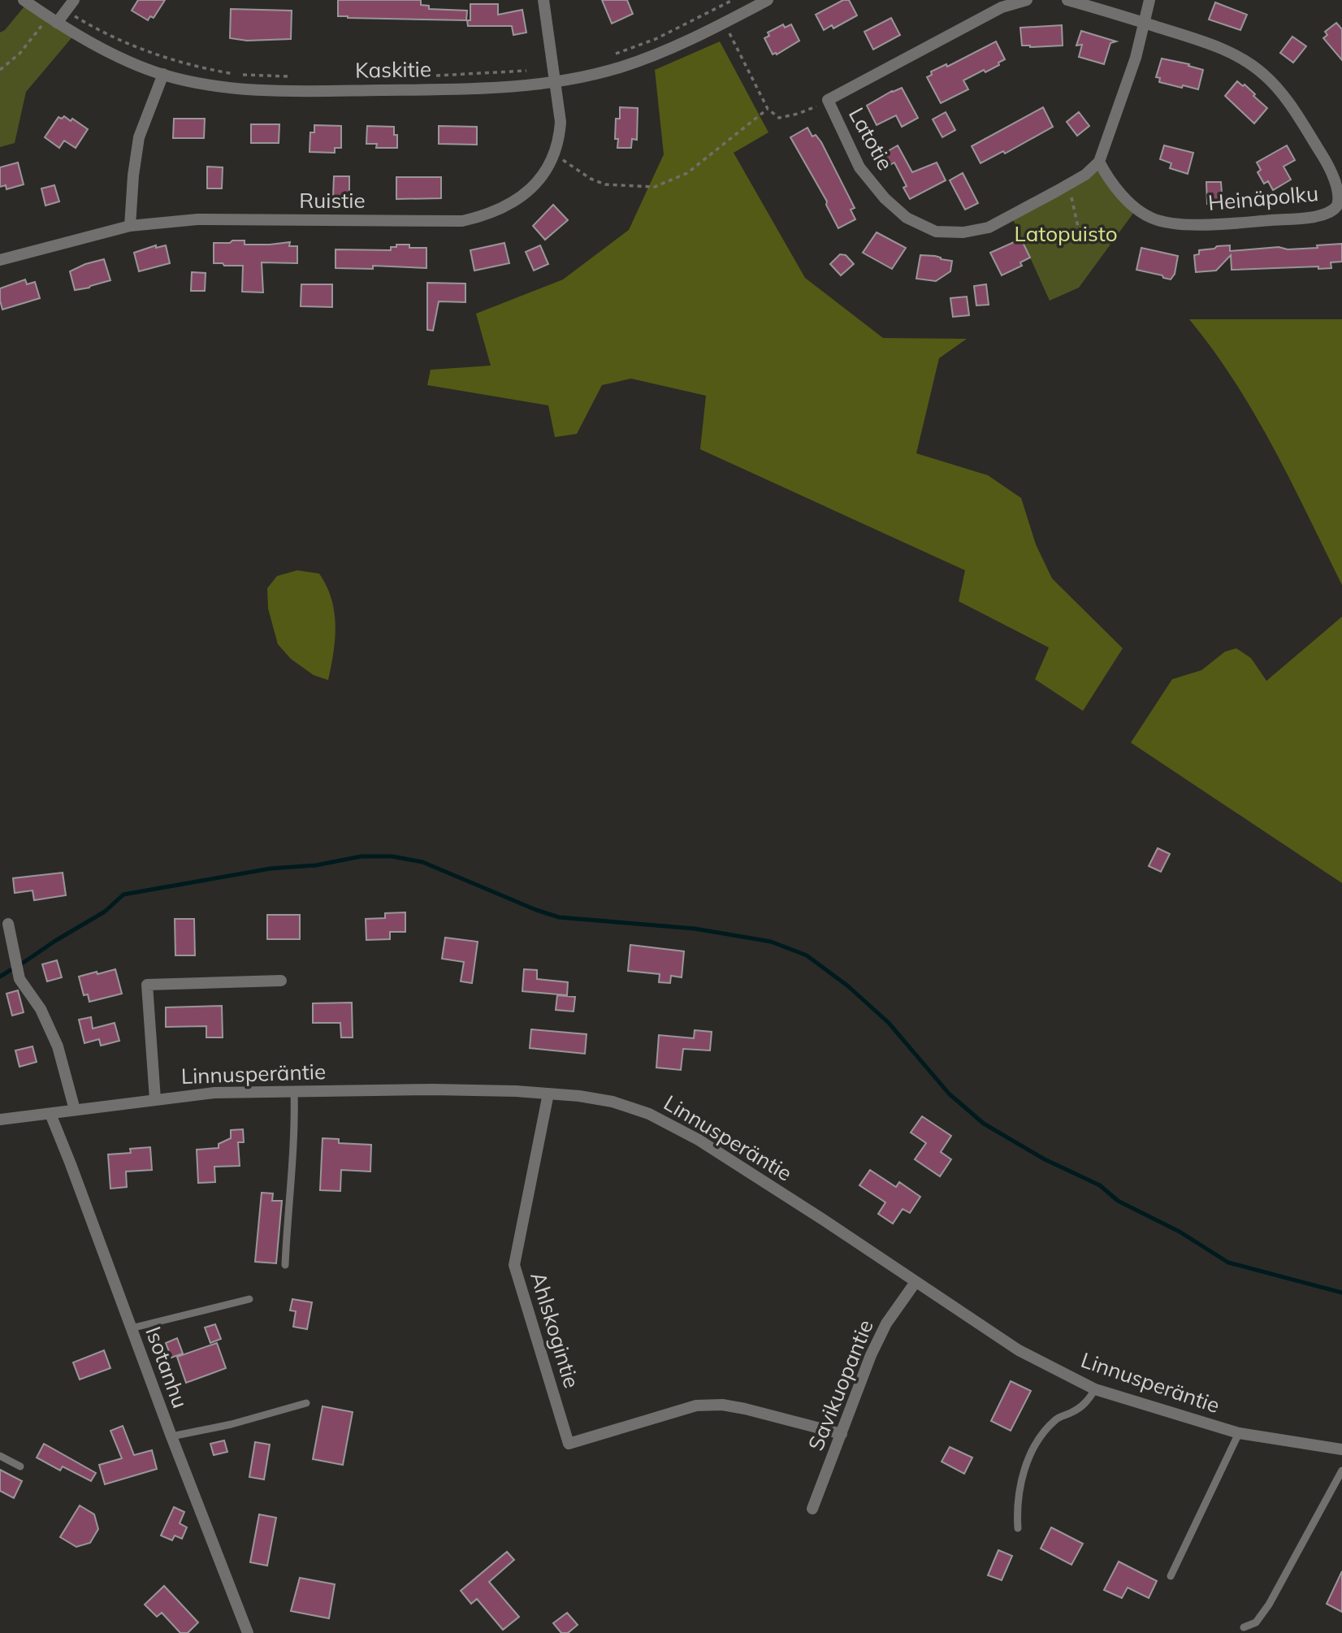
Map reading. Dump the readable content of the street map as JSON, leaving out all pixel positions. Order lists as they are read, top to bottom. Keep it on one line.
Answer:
{"streets":{"street":["Kaskitie","Latotie","Heinäpolku","Ruistie","Linnusperäntie","Ahlskogintie","Isotanhu","Savikuopantie"]},"crossings":[["Kaskitie","Ruistie"],["Latotie","Heinäpolku"],["Linnusperäntie","Ahlskogintie"],["Linnusperäntie","Isotanhu"],["Linnusperäntie","Savikuopantie"],["Ahlskogintie","Savikuopantie"]],"parks":["Latopuisto"]}
